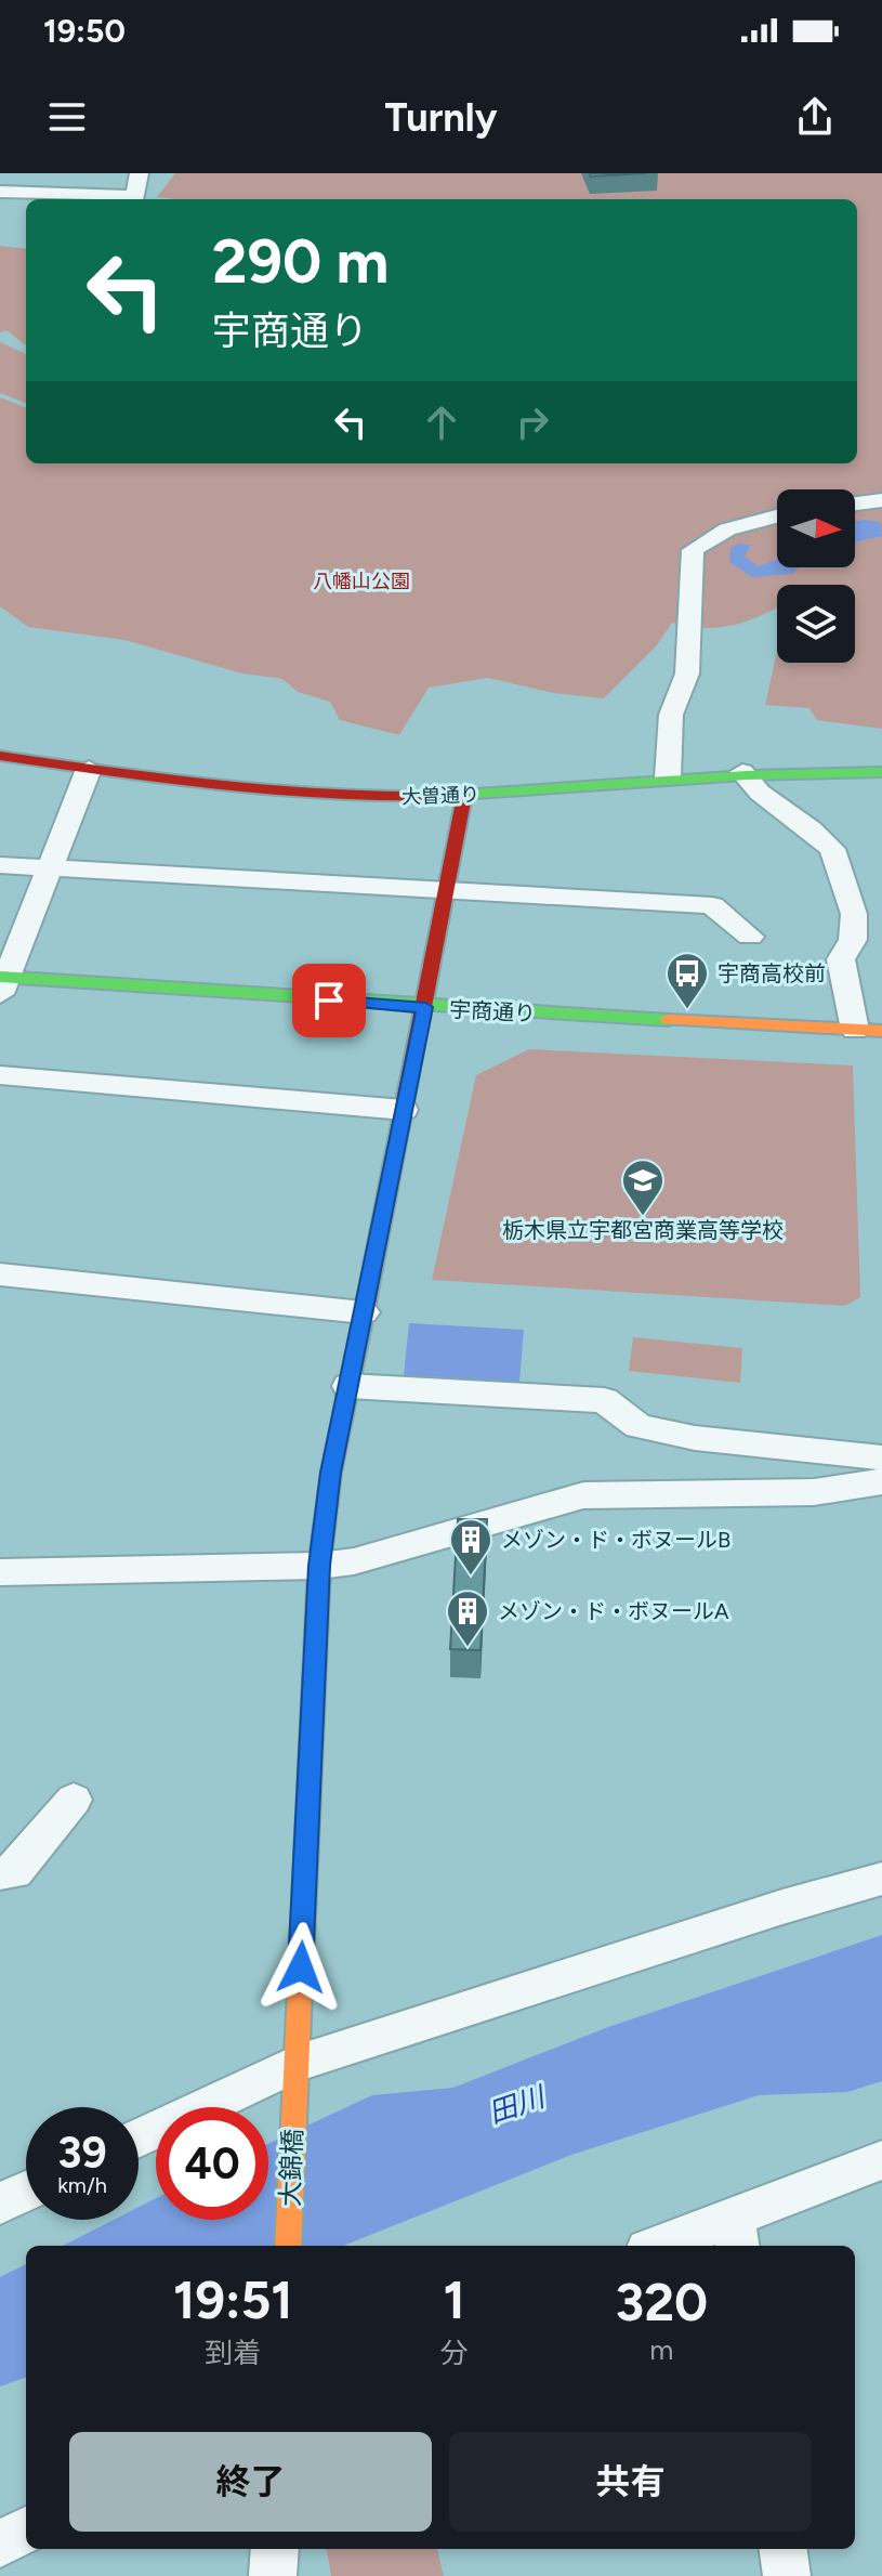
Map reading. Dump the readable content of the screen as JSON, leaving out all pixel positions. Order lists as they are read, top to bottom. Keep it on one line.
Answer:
{"streets":{"street":["大曽通り","宇商通り","大錦橋"]},"crossings":[["大曽通り","大錦橋"],["宇商通り","大錦橋"]],"water":["田川"],"parks":["八幡山公園"],"places":{"bus stop":["宇商高校前"],"school or university":["栃木県立宇都宮商業高等学校"],"building":["メゾン・ド・ボヌールB","メゾン・ド・ボヌールA"]},"north":"right","page":{"status":"19:50","header":"Turnly","turn":["290 m","宇商通り"],"speed":"39 km/h","limit":"40","eta":["19:51","到着","1","分","320","m"],"buttons":["終了","共有"]}}
